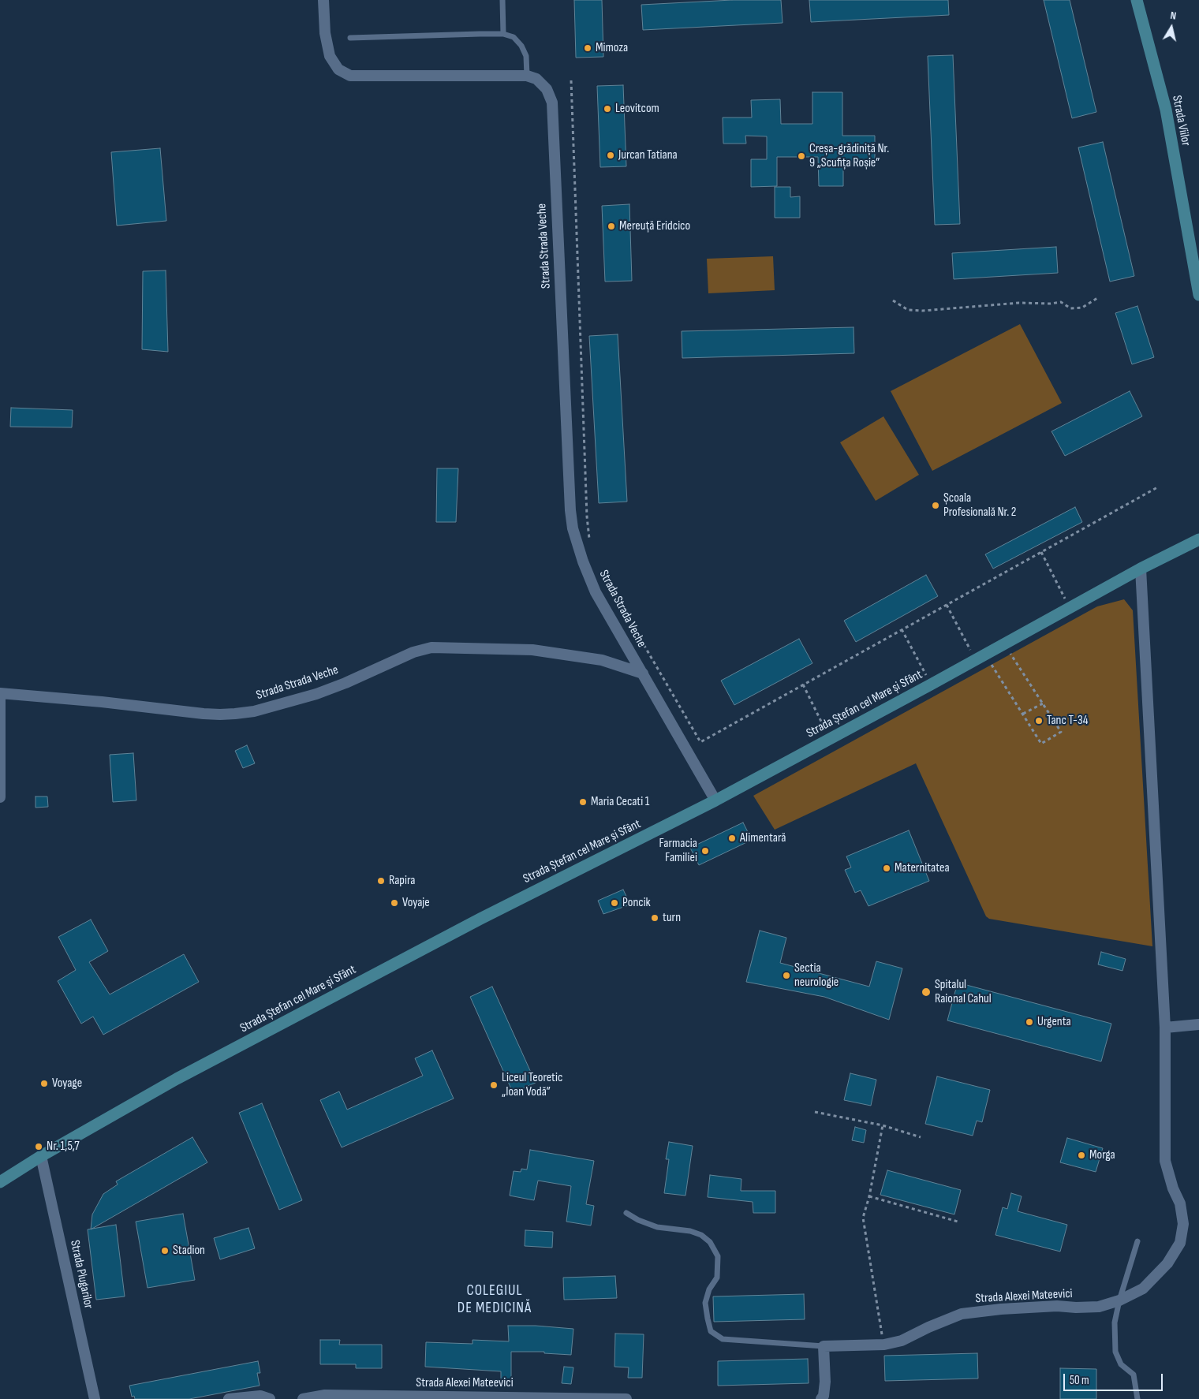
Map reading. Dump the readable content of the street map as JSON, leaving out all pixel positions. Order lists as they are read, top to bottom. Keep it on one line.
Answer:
{"streets":{"main road":["Strada Viilor","Strada Ștefan cel Mare și Sfânt"],"street":["Strada Strada Veche","Strada Plugarilor","Strada Alexei Mateevici"]},"crossings":[["Strada Strada Veche","Strada Ștefan cel Mare și Sfânt"],["Strada Ștefan cel Mare și Sfânt","Strada Plugarilor"],["Strada Ștefan cel Mare și Sfânt","Strada Alexei Mateevici"]],"districts":["COLEGIUL DE MEDICINĂ"],"places":["Mimoza","Leovitcom","Jurcan Tatiana","Creșa-grădiniță Nr. 9 „Scufița Roșie”","Mereuță Eridcico","Școala Profesională Nr. 2","Tanc T-34","Maria Cecati 1","Alimentară","Farmacia Familiei","Maternitatea","Rapira","Voyaje","Poncik","turn","Sectia neurologie","Spitalul Raional Cahul","Urgenta","Voyage","Liceul Teoretic „Ioan Vodă”","Nr. 1,5,7","Morga","Stadion"],"scale_bar":"50 m","north":"top"}
